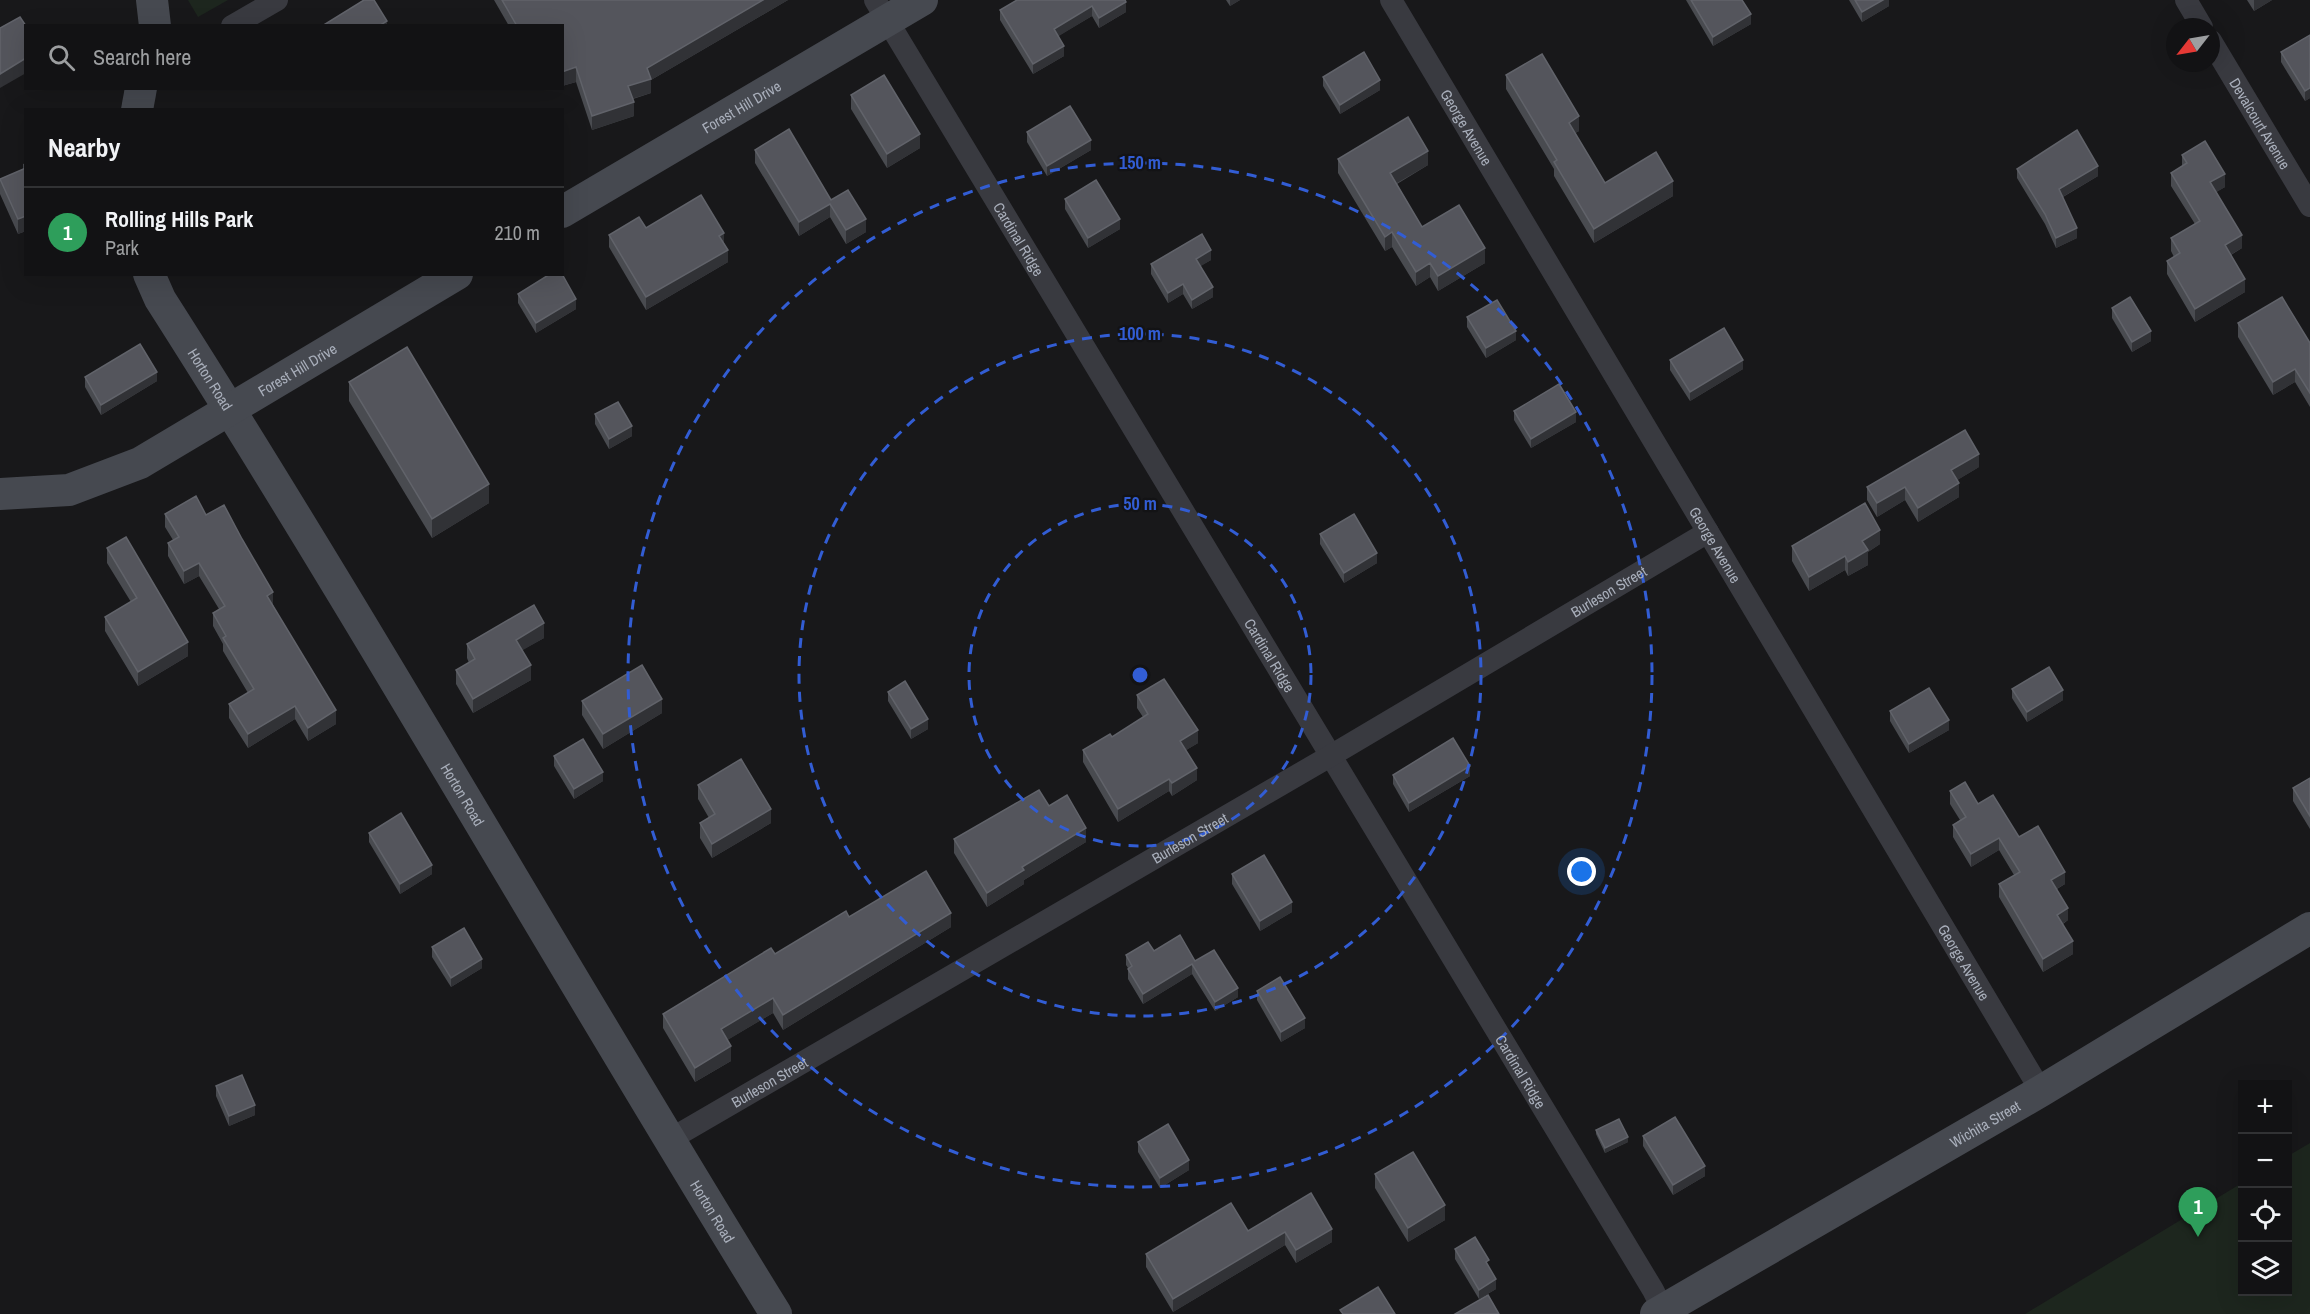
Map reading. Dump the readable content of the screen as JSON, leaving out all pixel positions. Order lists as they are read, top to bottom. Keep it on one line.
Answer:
{"streets":{"street":["Forest Hill Drive","Devalcourt Avenue","George Avenue","Cardinal Ridge","Horton Road","Burleson Street","Wichita Street"]},"crossings":[["Forest Hill Drive","Cardinal Ridge"],["Forest Hill Drive","Horton Road"],["George Avenue","Burleson Street"],["George Avenue","Wichita Street"],["Cardinal Ridge","Burleson Street"],["Cardinal Ridge","Wichita Street"],["Horton Road","Burleson Street"]],"north":"bottom left","page":{"search":"Search here","heading":"Nearby","list":[{"mark":"1","name":"Rolling Hills Park","note":"Park","value":"210 m"}],"map_buttons":["+","−"],"pins":"1"},"rings":["150 m","100 m","50 m"]}
